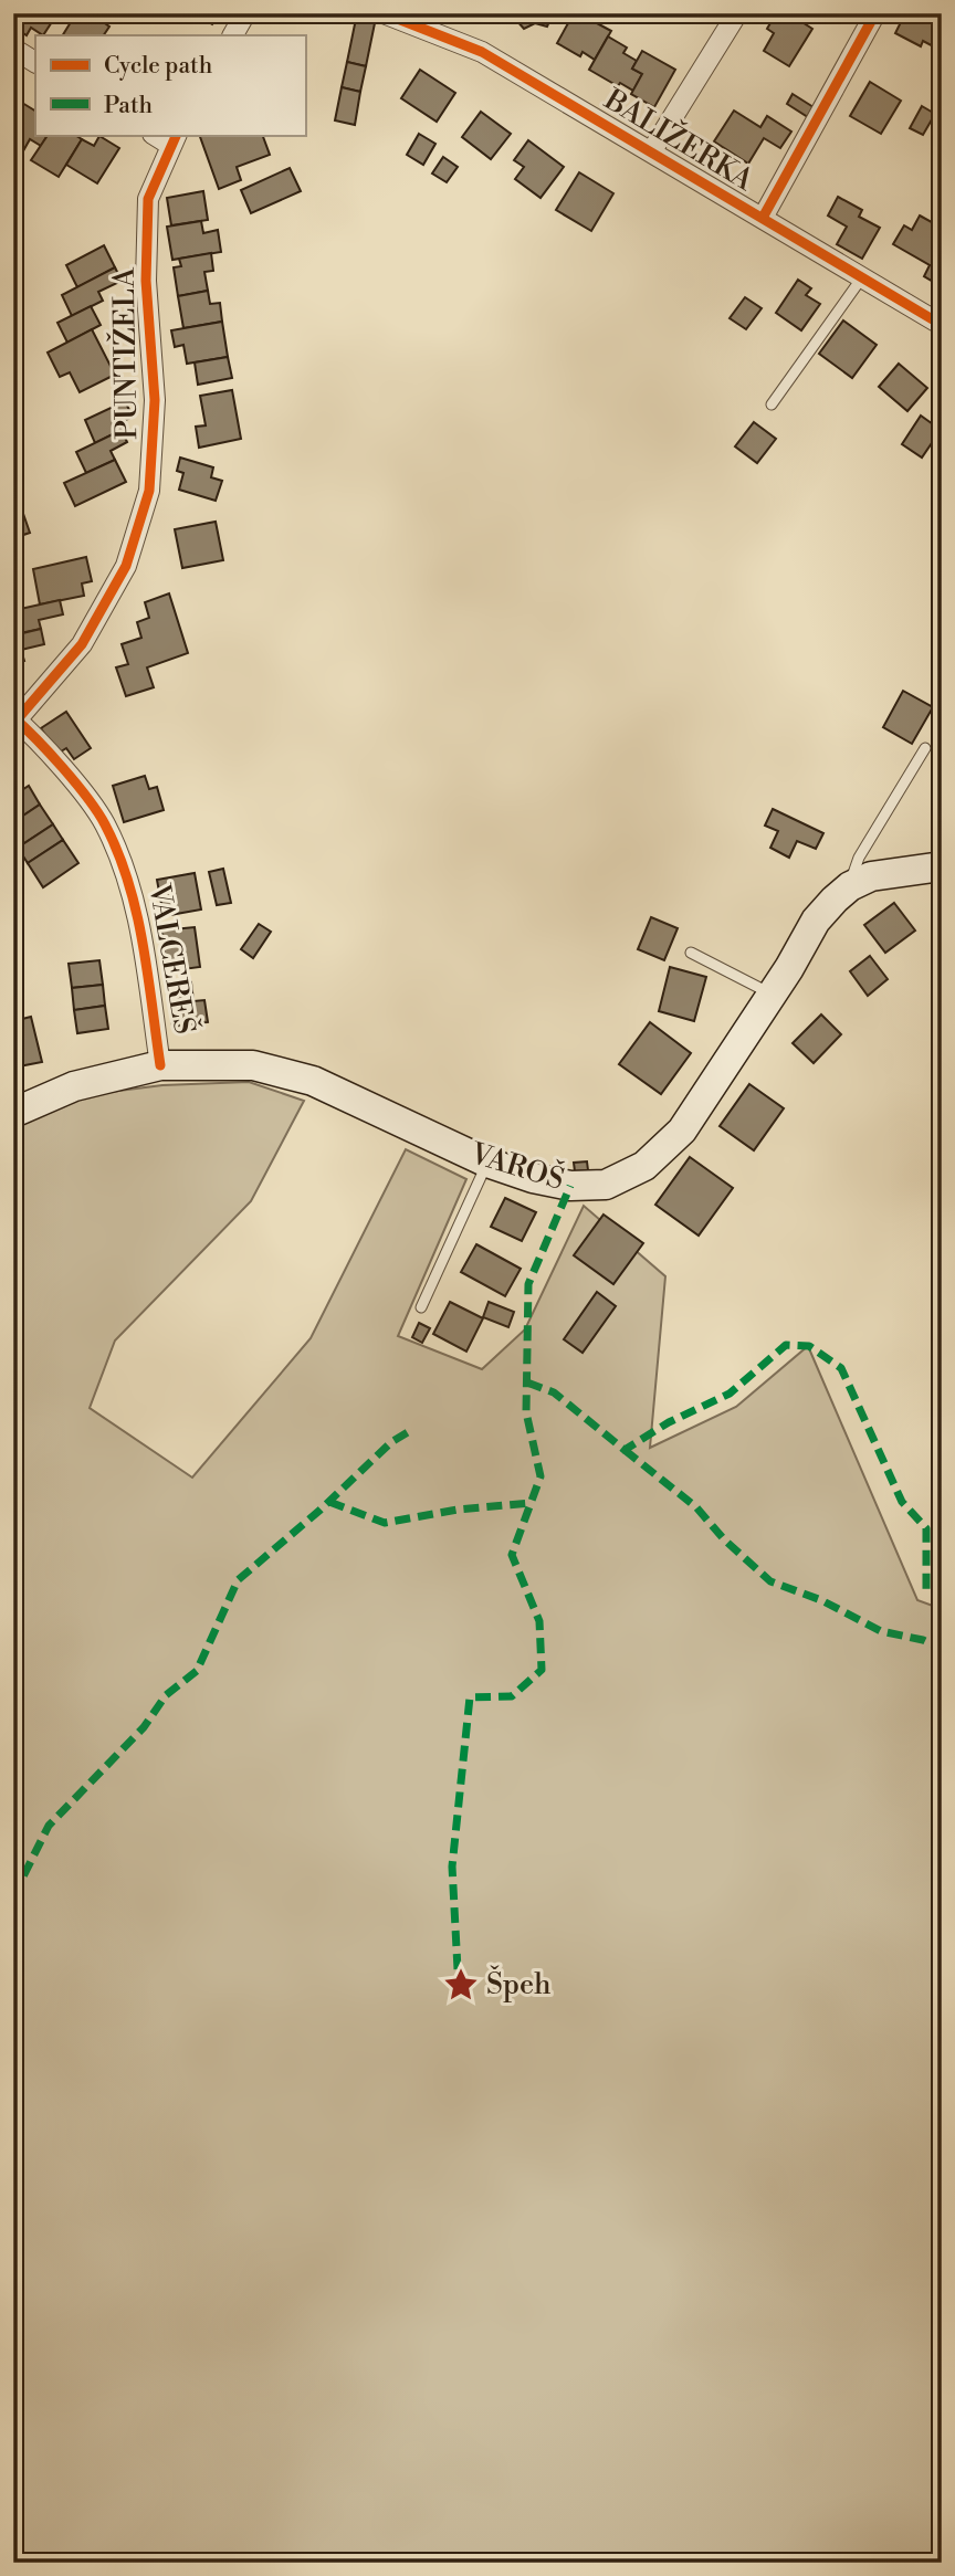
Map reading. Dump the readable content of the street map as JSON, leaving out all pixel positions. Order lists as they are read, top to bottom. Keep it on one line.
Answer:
{"streets":{"main road":["VAROŠ"],"street":["BALIŽERKA","PUNTIŽELA","VALCEREŠ"]},"crossings":[["PUNTIŽELA","VALCEREŠ"],["VALCEREŠ","VAROŠ"]],"places":{"place":["Špeh"]},"legend":["Cycle path","Path"]}
